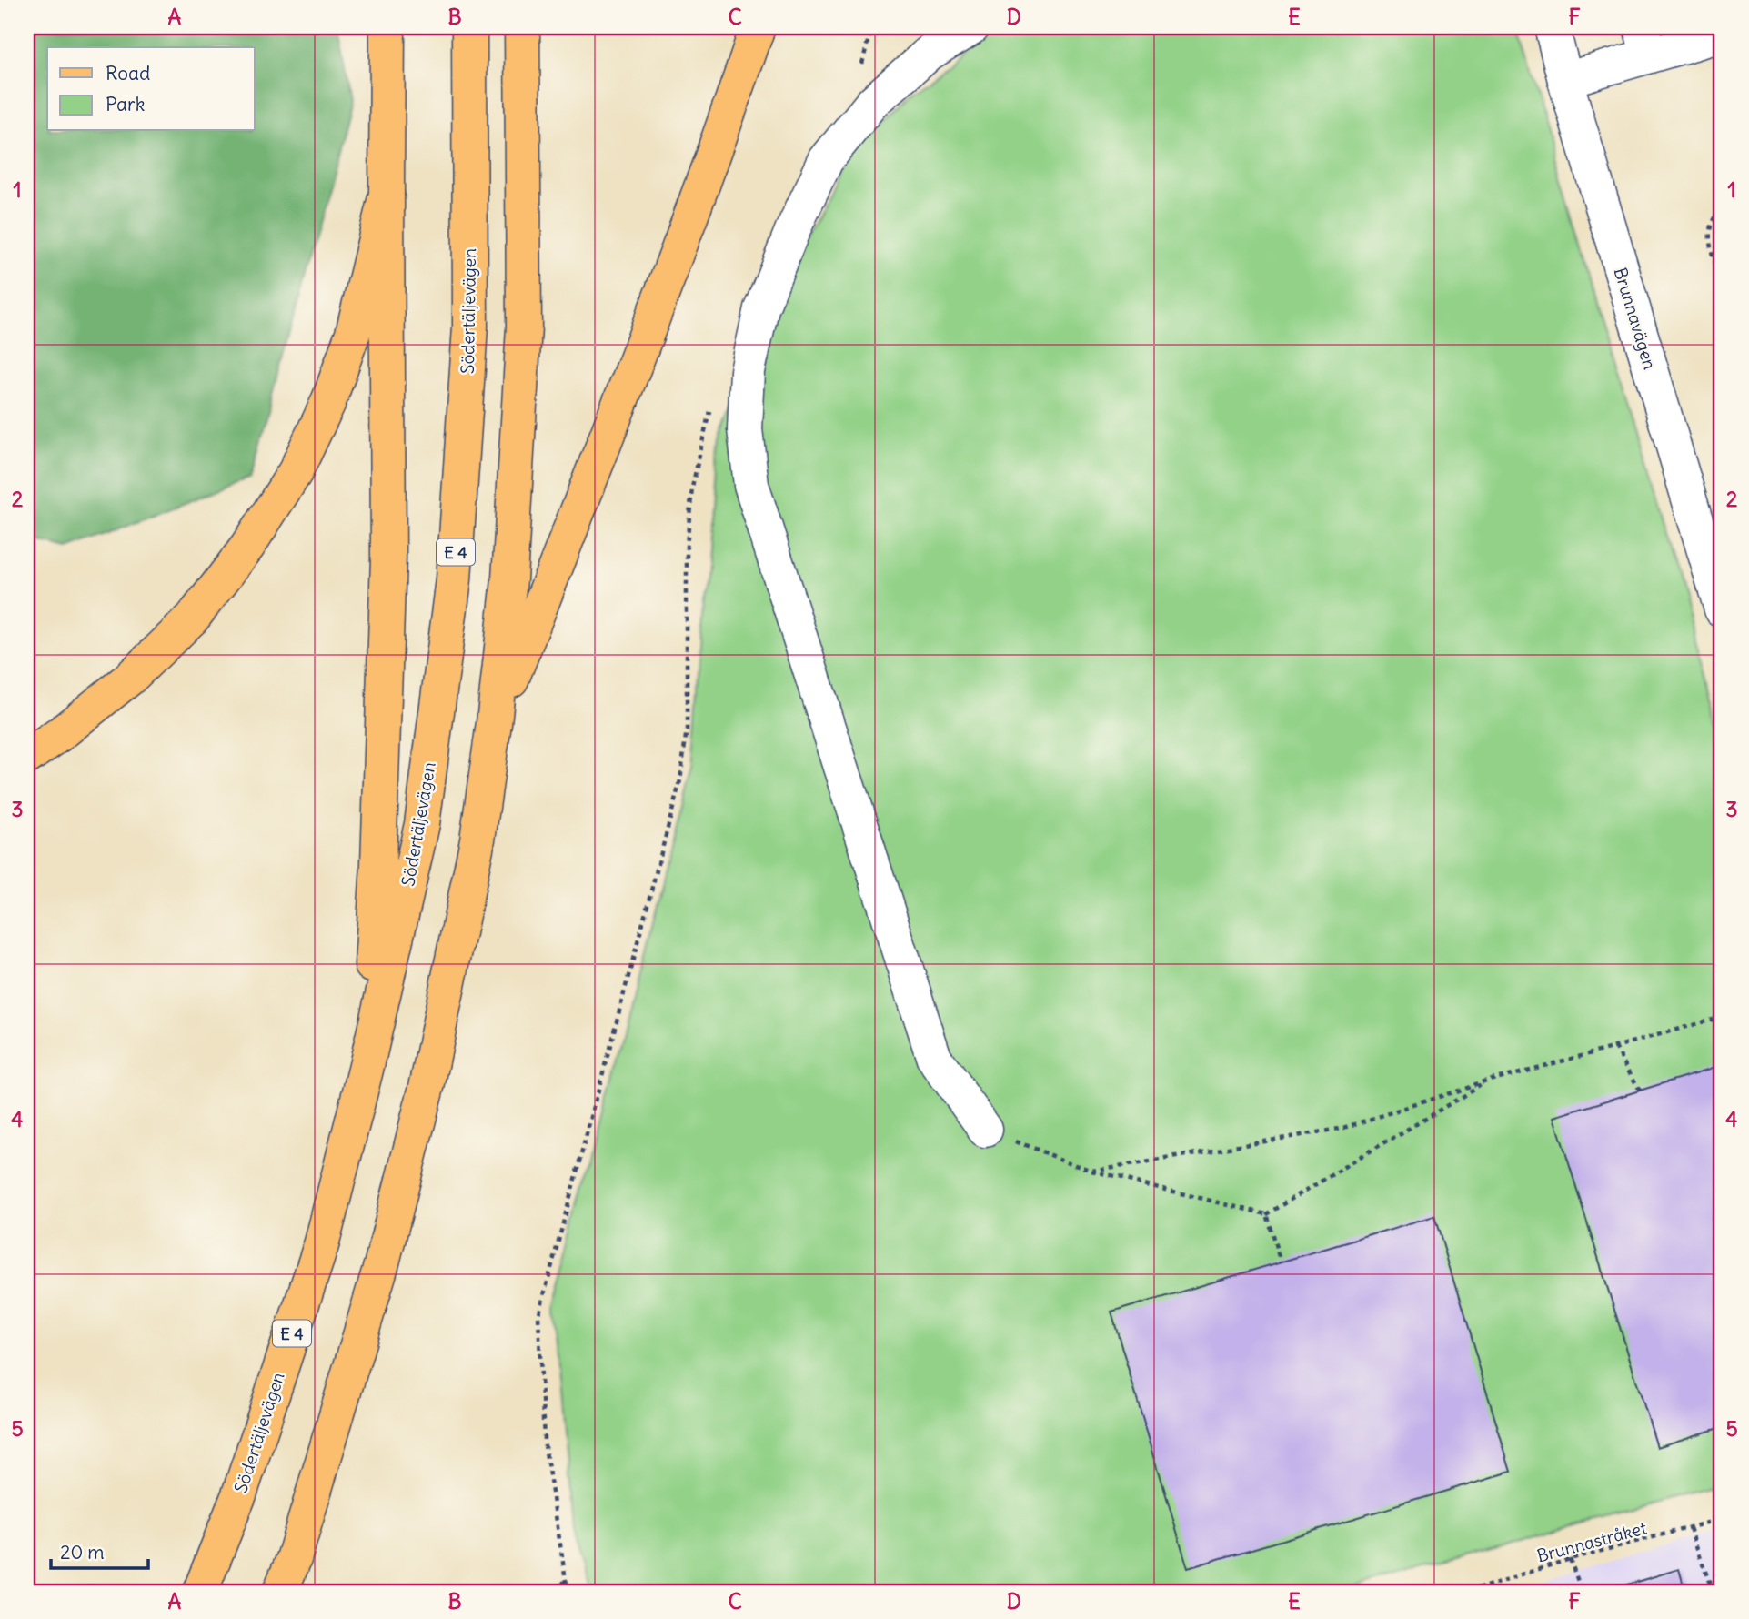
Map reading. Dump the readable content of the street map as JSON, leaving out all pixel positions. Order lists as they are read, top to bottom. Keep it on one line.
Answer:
{"streets":{"main road":["Södertäljevägen","E 4"],"street":["Brunnavägen"],"path":["Brunnastråket"]},"legend":["Road","Park"],"scale_bar":"20 m","grid":{"columns":["A","B","C","D","E","F"],"rows":["1","2","3","4","5"]}}
